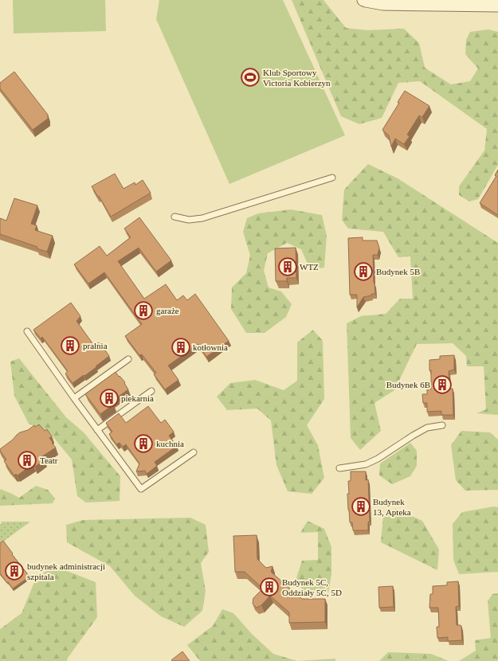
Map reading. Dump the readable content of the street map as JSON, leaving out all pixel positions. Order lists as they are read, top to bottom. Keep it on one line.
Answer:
{"places":{"sports":["Klub Sportowy Victoria Kobierzyn"],"building":["WTZ","Budynek 5B","garaże","pralnia","kotłownia","Budynek 6B","piekarnia","kuchnia","Teatr","Budynek 13, Apteka","budynek administracji szpitala","Budynek 5C, Oddziały 5C, 5D"]}}
